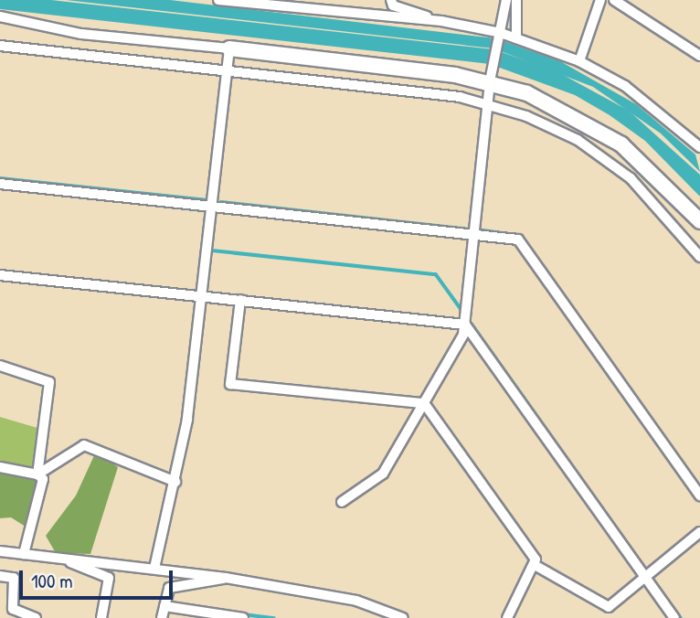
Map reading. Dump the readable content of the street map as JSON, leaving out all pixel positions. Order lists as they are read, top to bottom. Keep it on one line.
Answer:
{"scale_bar":"100 m"}
